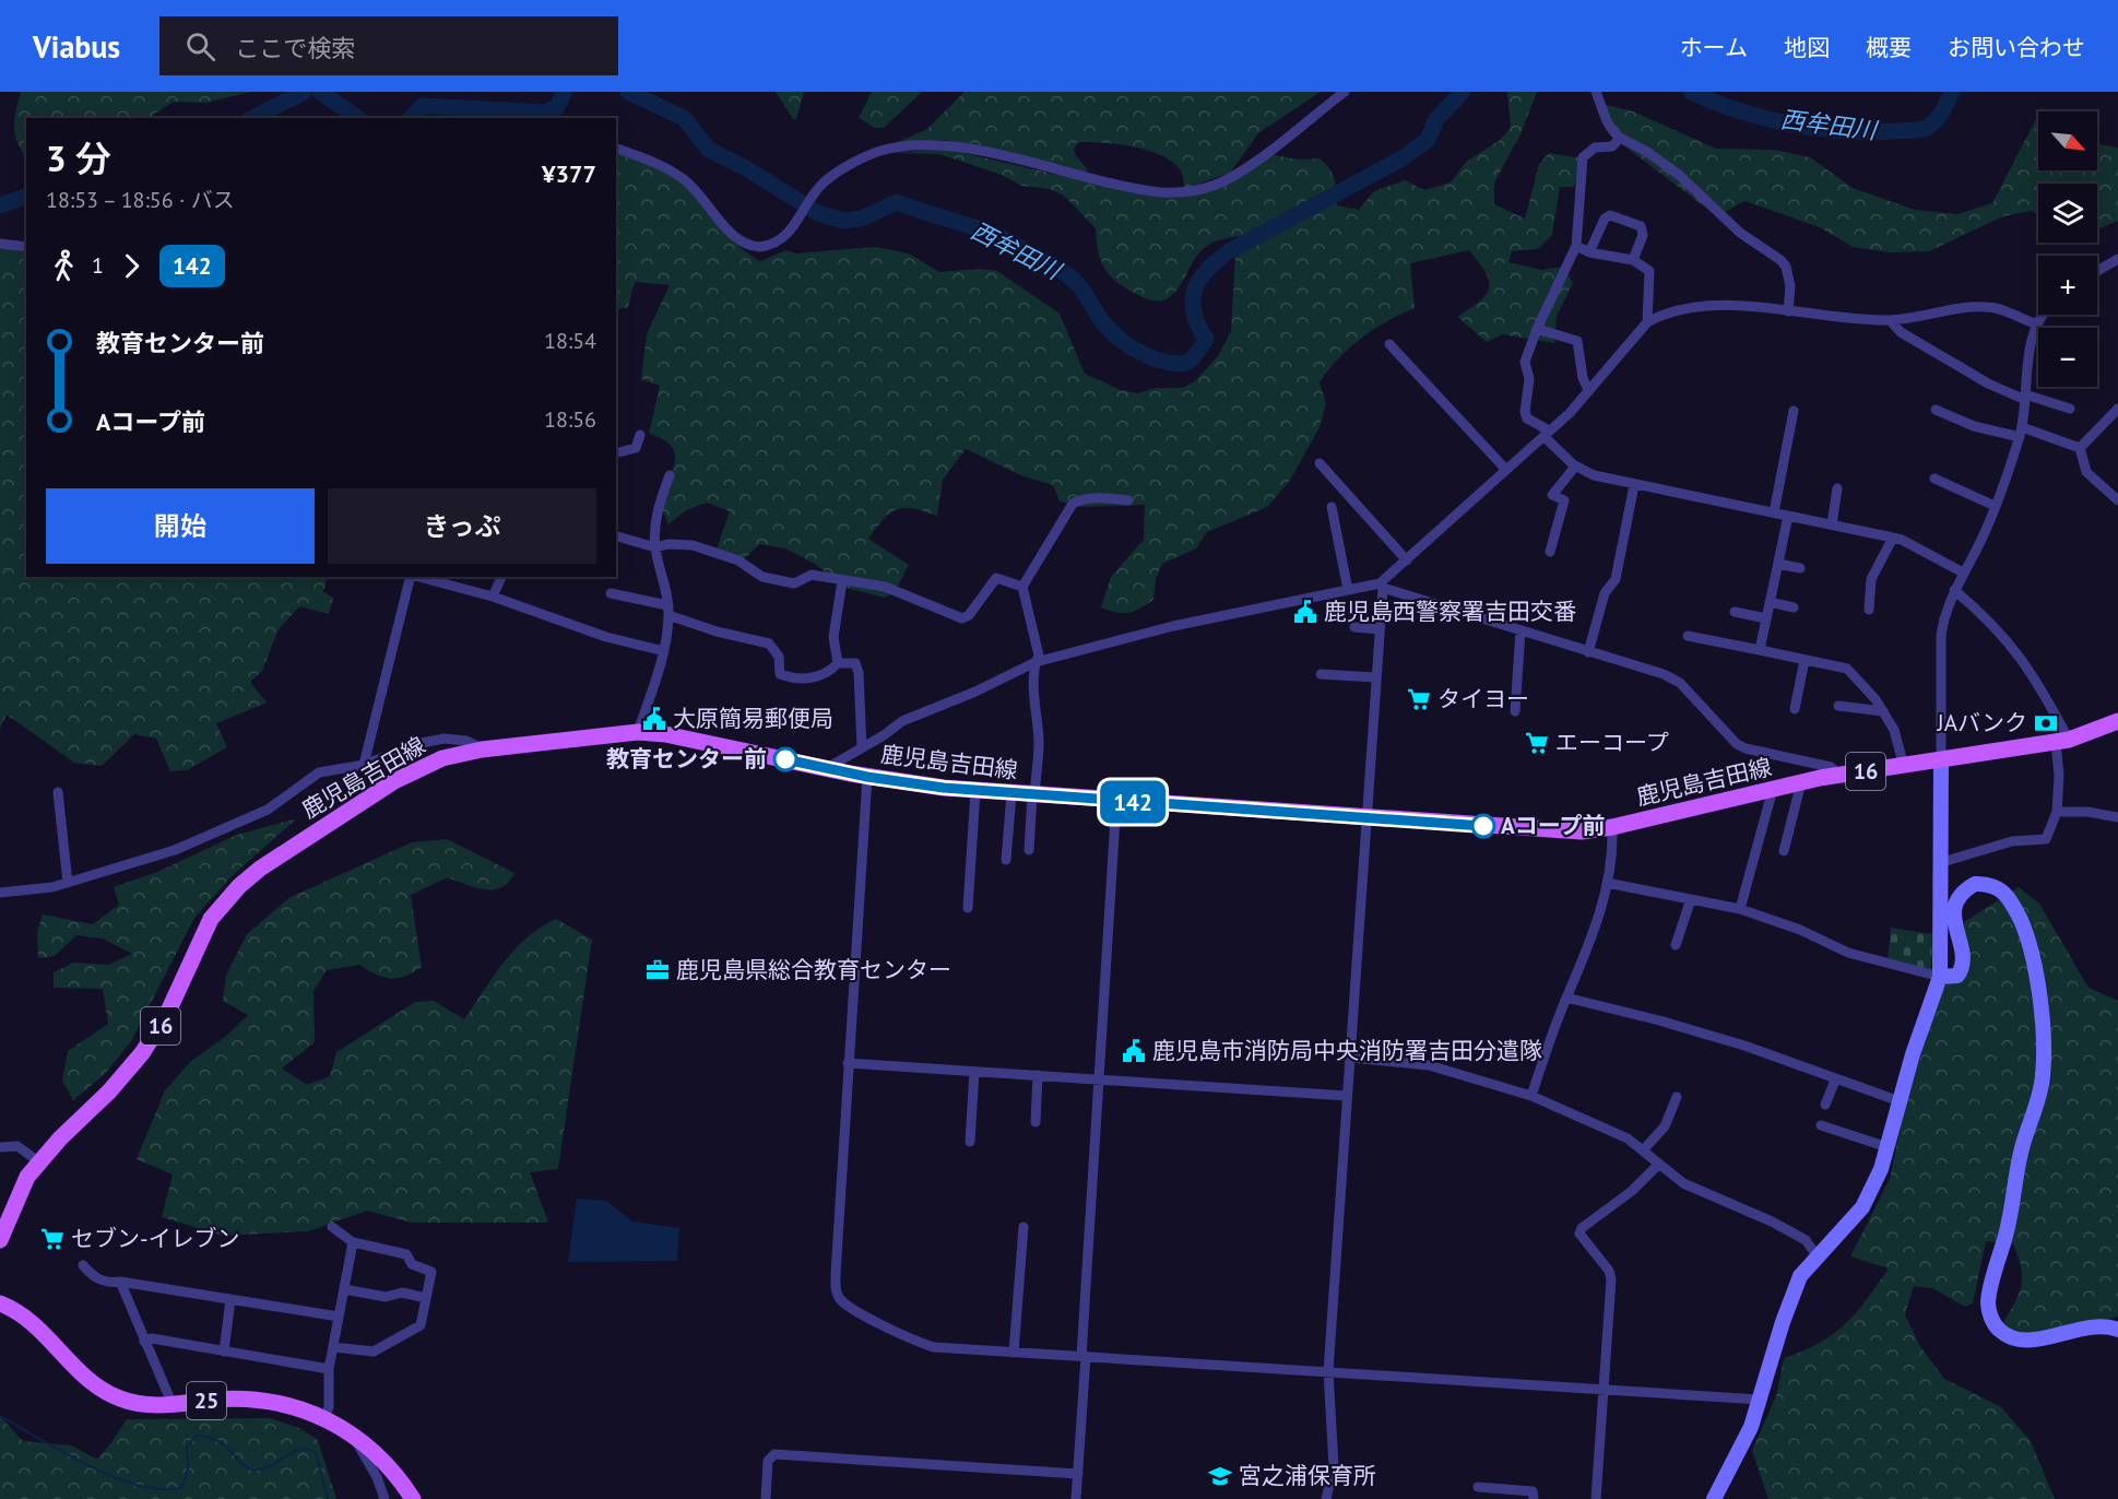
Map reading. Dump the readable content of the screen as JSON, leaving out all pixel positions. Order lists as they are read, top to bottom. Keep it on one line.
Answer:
{"streets":{"main road":["鹿児島吉田線","16","25"]},"water":["西牟田川"],"places":{"public building":["鹿児島西警察署吉田交番","大原簡易郵便局","鹿児島市消防局中央消防署吉田分遣隊"],"supermarket":["タイヨー","エーコープ","セブン-イレブン"],"bank":["JAバンク"],"other":["教育センター前","Aコープ前"],"office":["鹿児島県総合教育センター"],"school or university":["宮之浦保育所"]},"lines":["bus line 142"],"north":"bottom right","page":{"header":"Viabus","search":"ここで検索","nav":["ホーム","地図","概要","お問い合わせ"],"on_map":"142","map_buttons":["+","−"],"heading":["3 分","18:53 – 18:56 · バス","¥377"],"legs":["1","142"],"list":[{"name":"教育センター前","value":"18:54"},{"name":"Aコープ前","value":"18:56"}],"buttons":["開始","きっぷ"]}}
